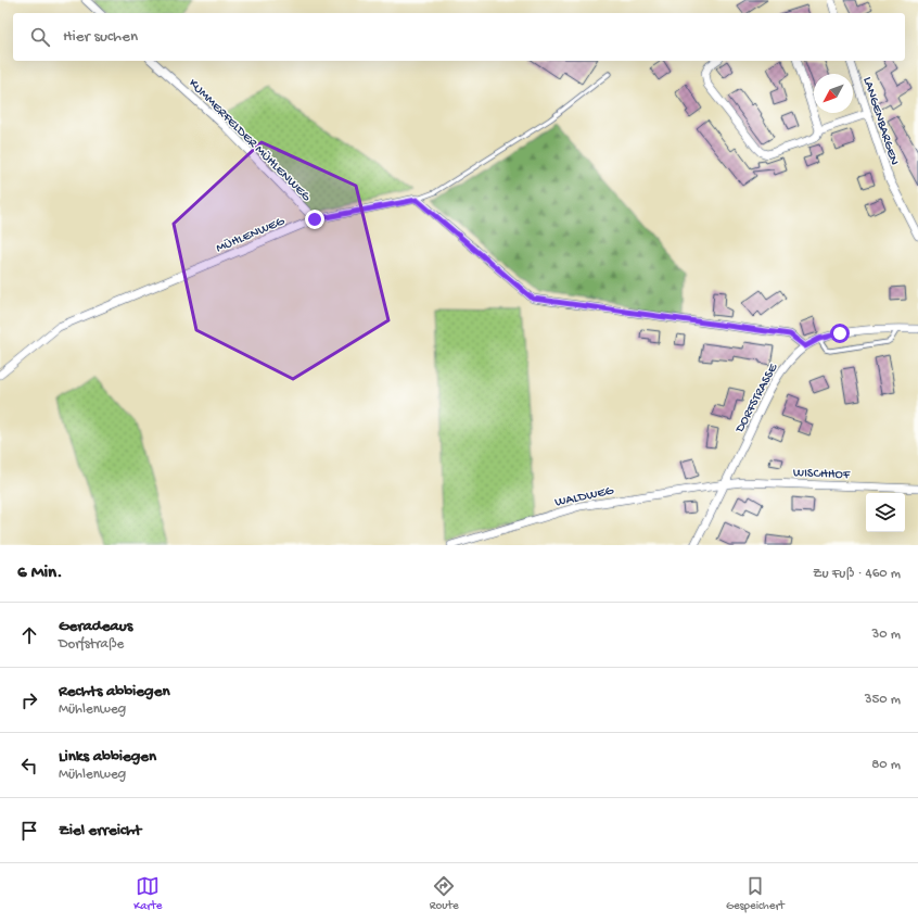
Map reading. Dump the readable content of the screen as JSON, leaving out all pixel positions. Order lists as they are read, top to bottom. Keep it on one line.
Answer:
{"streets":{"street":["LANGENBARGEN","KUMMERFELDER MÜHLENWEG","MÜHLENWEG","DORFSTRASSE","WISCHHOF","WALDWEG"]},"crossings":[["KUMMERFELDER MÜHLENWEG","MÜHLENWEG"],["DORFSTRASSE","WISCHHOF"],["DORFSTRASSE","WALDWEG"],["WISCHHOF","WALDWEG"]],"north":"bottom left","page":{"search":"Hier suchen","heading":["6 Min.","Zu Fuß · 460 m"],"list":[["Geradeaus","Dorfstraße","30 m"],["Rechts abbiegen","Mühlenweg","350 m"],["Links abbiegen","Mühlenweg","80 m"],"Ziel erreicht"],"nav":["Karte","Route","Gespeichert"]}}
